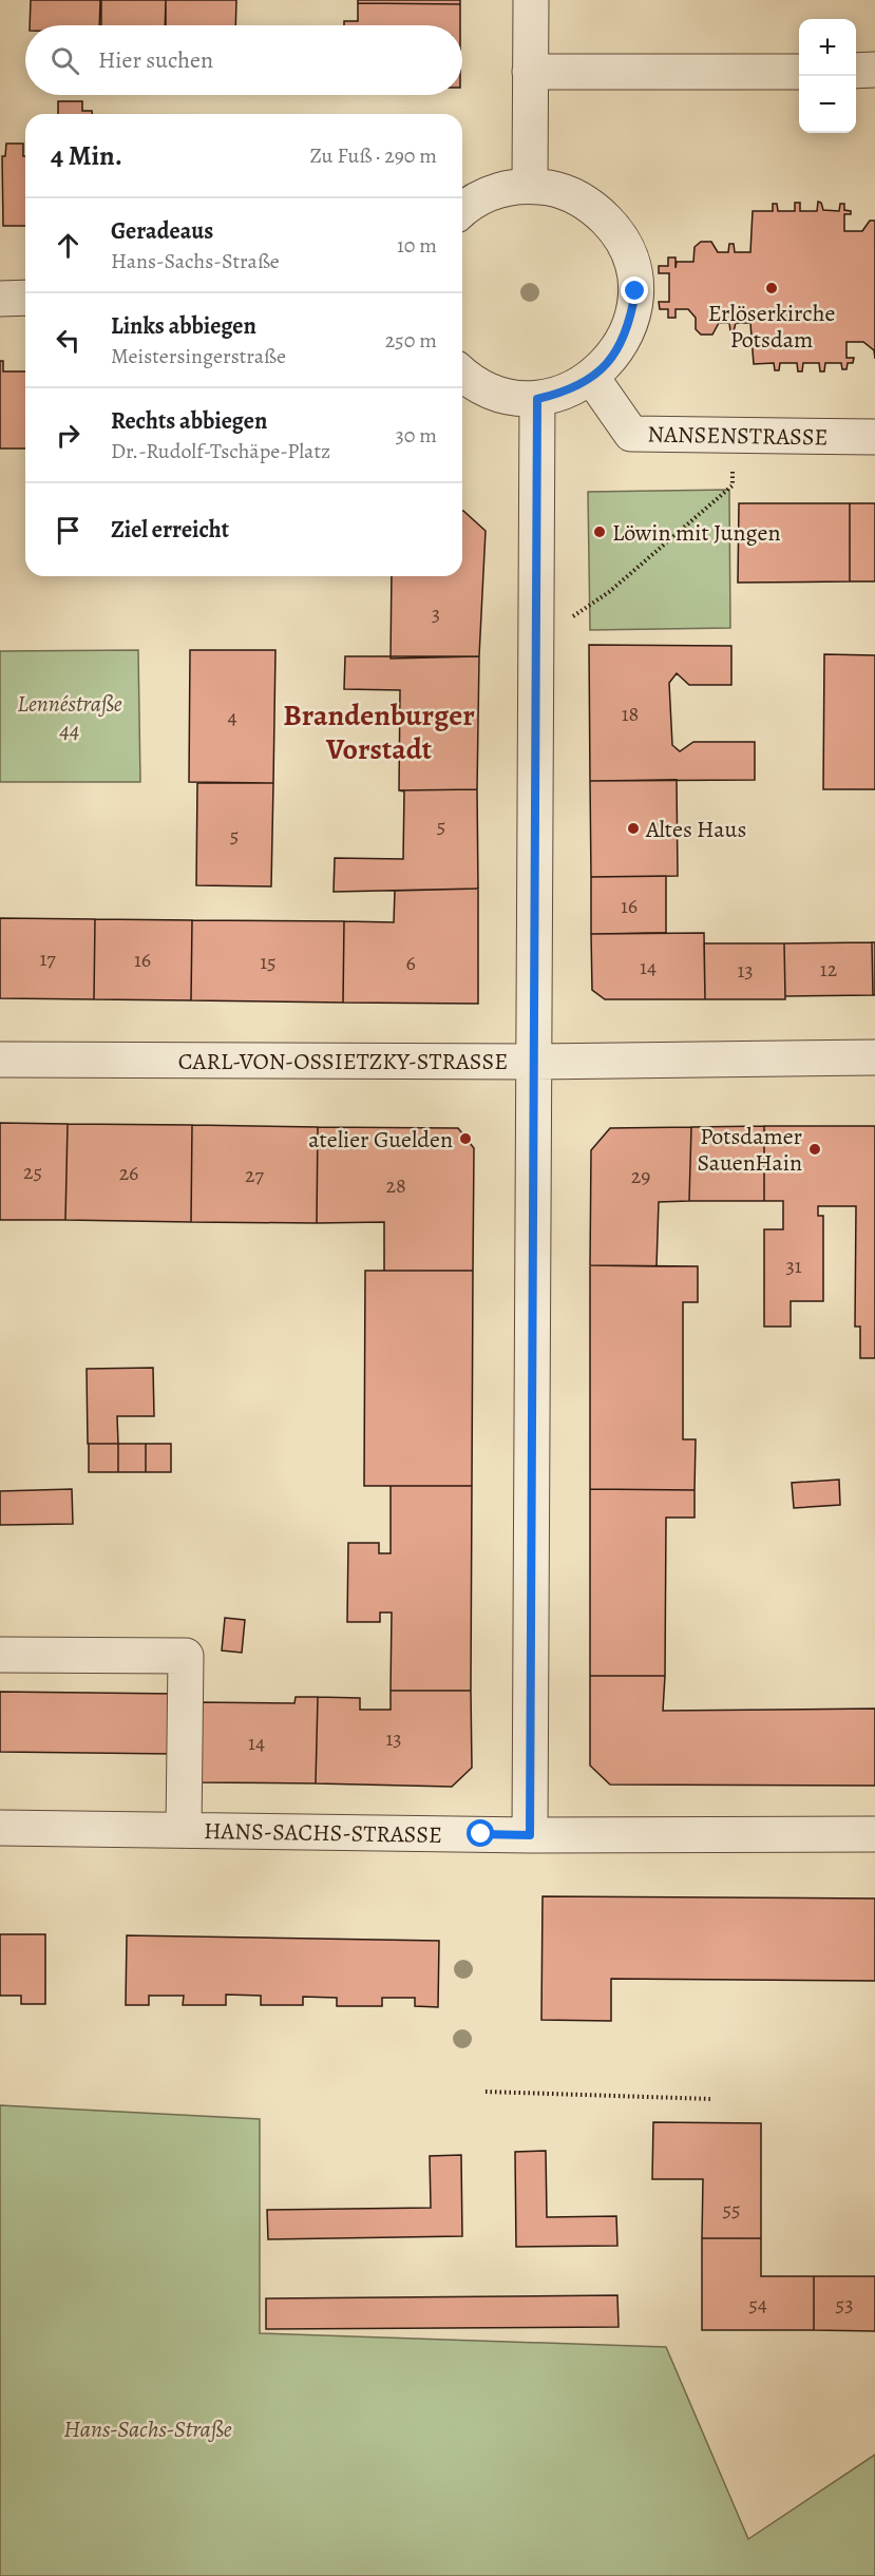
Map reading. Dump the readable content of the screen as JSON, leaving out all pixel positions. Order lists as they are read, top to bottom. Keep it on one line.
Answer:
{"streets":{"street":["NANSENSTRASSE","CARL-VON-OSSIETZKY-STRASSE","HANS-SACHS-STRASSE"]},"districts":["Brandenburger Vorstadt"],"parks":["Lennéstraße 44","Hans-Sachs-Straße"],"places":["Erlöserkirche Potsdam","Löwin mit Jungen","Altes Haus","atelier Guelden","Potsdamer SauenHain"],"house_numbers":["3","18","4","5","5","16","17","16","15","6","14","12","13","25","26","27","29","28","31","13","14","55","54","53"],"page":{"map_buttons":["+","−"],"search":"Hier suchen","heading":["4 Min.","Zu Fuß · 290 m"],"list":[["Geradeaus","Hans-Sachs-Straße","10 m"],["Links abbiegen","Meistersingerstraße","250 m"],["Rechts abbiegen","Dr.-Rudolf-Tschäpe-Platz","30 m"],"Ziel erreicht"]}}
